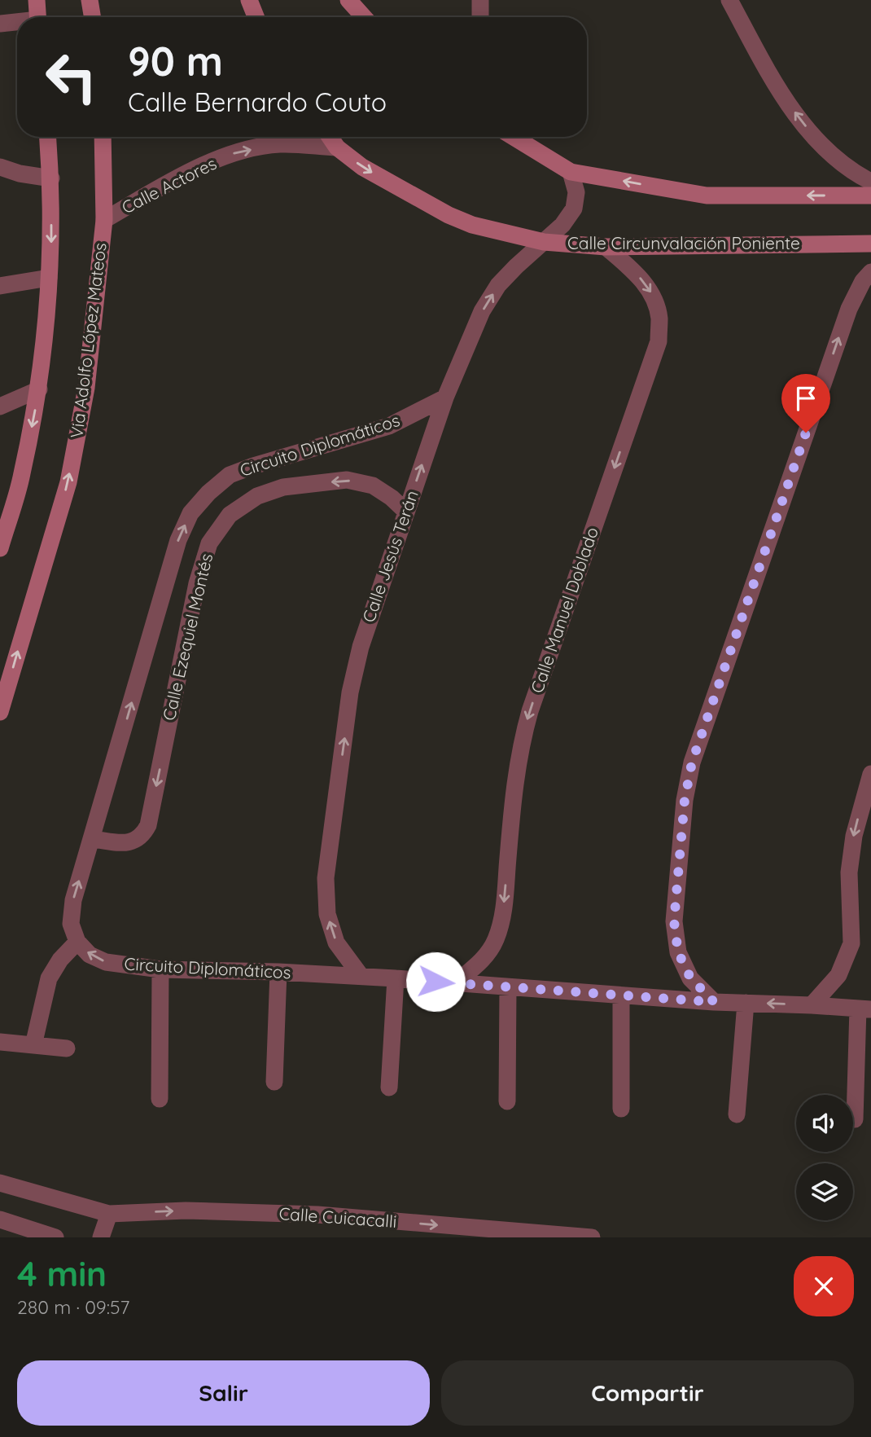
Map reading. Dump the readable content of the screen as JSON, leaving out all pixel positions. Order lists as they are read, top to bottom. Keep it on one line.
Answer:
{"streets":{"main road":["Calle Circunvalación Poniente","Via Adolfo López Mateos"],"street":["Calle Actores","Circuito Diplomáticos","Calle Jesús Terán","Calle Manuel Doblado","Calle Ezequiel Montés","Calle Cuicacalli"]},"crossings":[["Calle Actores","Calle Circunvalación Poniente"],["Calle Actores","Via Adolfo López Mateos"],["Calle Circunvalación Poniente","Calle Jesús Terán"],["Calle Circunvalación Poniente","Calle Manuel Doblado"],["Circuito Diplomáticos","Calle Jesús Terán"],["Circuito Diplomáticos","Calle Manuel Doblado"],["Circuito Diplomáticos","Calle Ezequiel Montés"],["Calle Jesús Terán","Calle Ezequiel Montés"]],"one_way":["Calle Actores","Calle Circunvalación Poniente","Calle Jesús Terán","Calle Manuel Doblado","Calle Cuicacalli"],"page":{"turn":["90 m","Calle Bernardo Couto"],"heading":["4 min","280 m · 09:57"],"buttons":["Salir","Compartir"]}}
